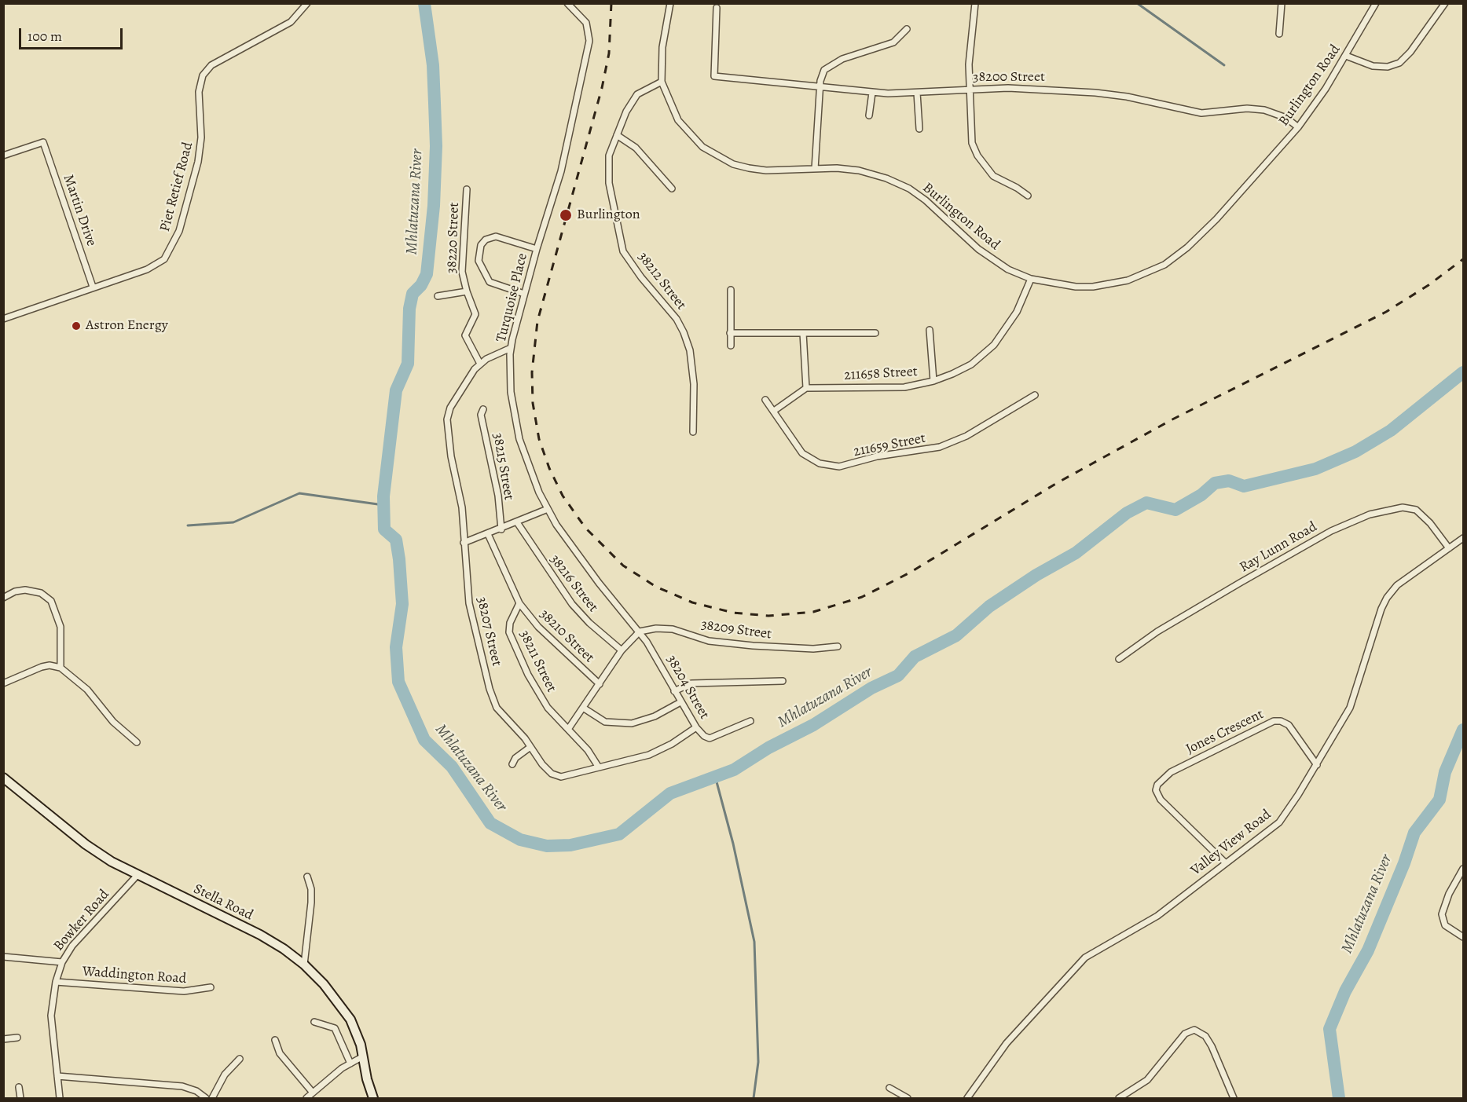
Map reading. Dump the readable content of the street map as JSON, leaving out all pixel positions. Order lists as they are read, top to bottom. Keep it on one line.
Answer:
{"streets":{"main road":["Stella Road"],"street":["38200 Street","Burlington Road","Piet Retief Road","Martin Drive","38220 Street","38212 Street","Turquoise Place","211658 Street","211659 Street","38215 Street","Ray Lunn Road","38216 Street","38209 Street","38207 Street","38210 Street","38211 Street","38204 Street","Jones Crescent","Valley View Road","Bowker Road","Waddington Road"]},"crossings":[["38200 Street","Burlington Road"],["Burlington Road","38212 Street"],["Burlington Road","211658 Street"],["Piet Retief Road","Martin Drive"],["38220 Street","38207 Street"],["Turquoise Place","38209 Street"],["Turquoise Place","38207 Street"],["Turquoise Place","38204 Street"],["Ray Lunn Road","Valley View Road"],["38209 Street","38204 Street"],["38207 Street","38211 Street"],["38207 Street","38204 Street"],["38210 Street","38211 Street"],["Jones Crescent","Valley View Road"],["Stella Road","Bowker Road"],["Bowker Road","Waddington Road"]],"water":["Mhlatuzana River"],"places":["Burlington","Astron Energy"],"scale_bar":"100 m"}
